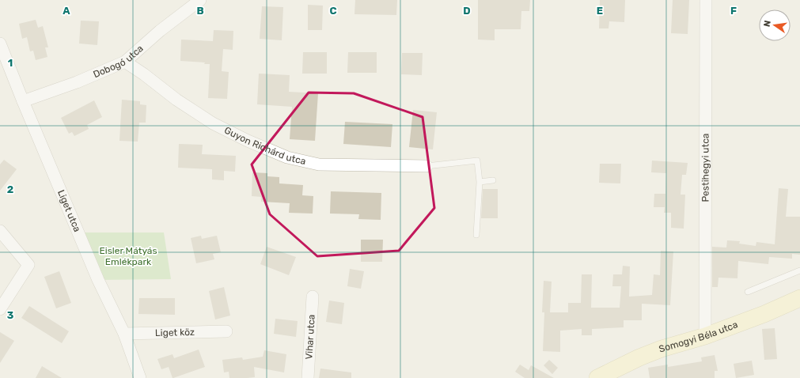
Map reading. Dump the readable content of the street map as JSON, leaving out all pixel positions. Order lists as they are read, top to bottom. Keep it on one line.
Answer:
{"streets":{"main road":["Somogyi Béla utca"],"street":["Dobogó utca","Guyon Richárd utca","Pestihegyi utca","Liget utca","Liget köz","Vihar utca"]},"crossings":[["Dobogó utca","Guyon Richárd utca"],["Dobogó utca","Liget utca"],["Pestihegyi utca","Somogyi Béla utca"],["Liget utca","Liget köz"]],"parks":["Eisler Mátyás Emlékpark"],"north":"left","grid":{"columns":["A","B","C","D","E","F"],"rows":["1","2","3"]}}
